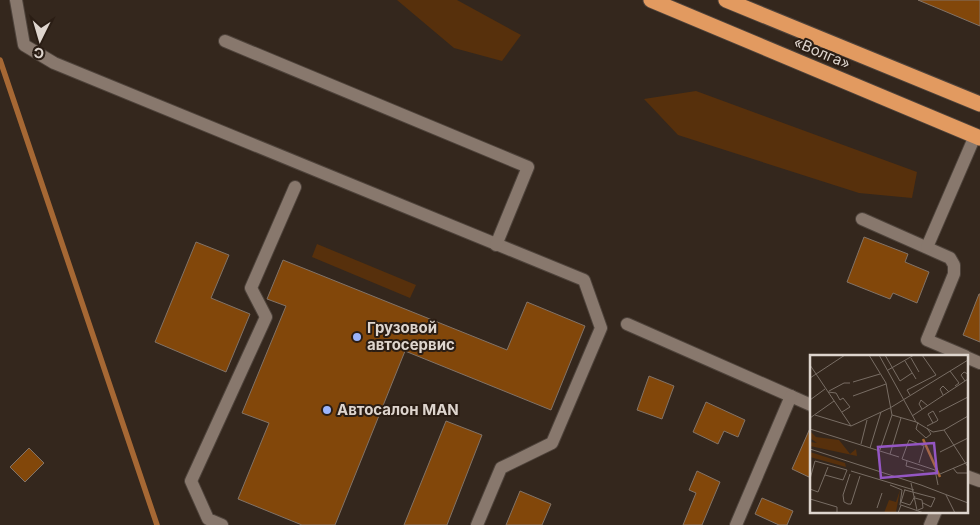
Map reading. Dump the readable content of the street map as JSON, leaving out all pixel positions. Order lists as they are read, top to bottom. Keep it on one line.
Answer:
{"streets":{"highway":["«Волга»"]},"places":["Грузовой автосервис","Автосалон MAN"],"north":"bottom"}
